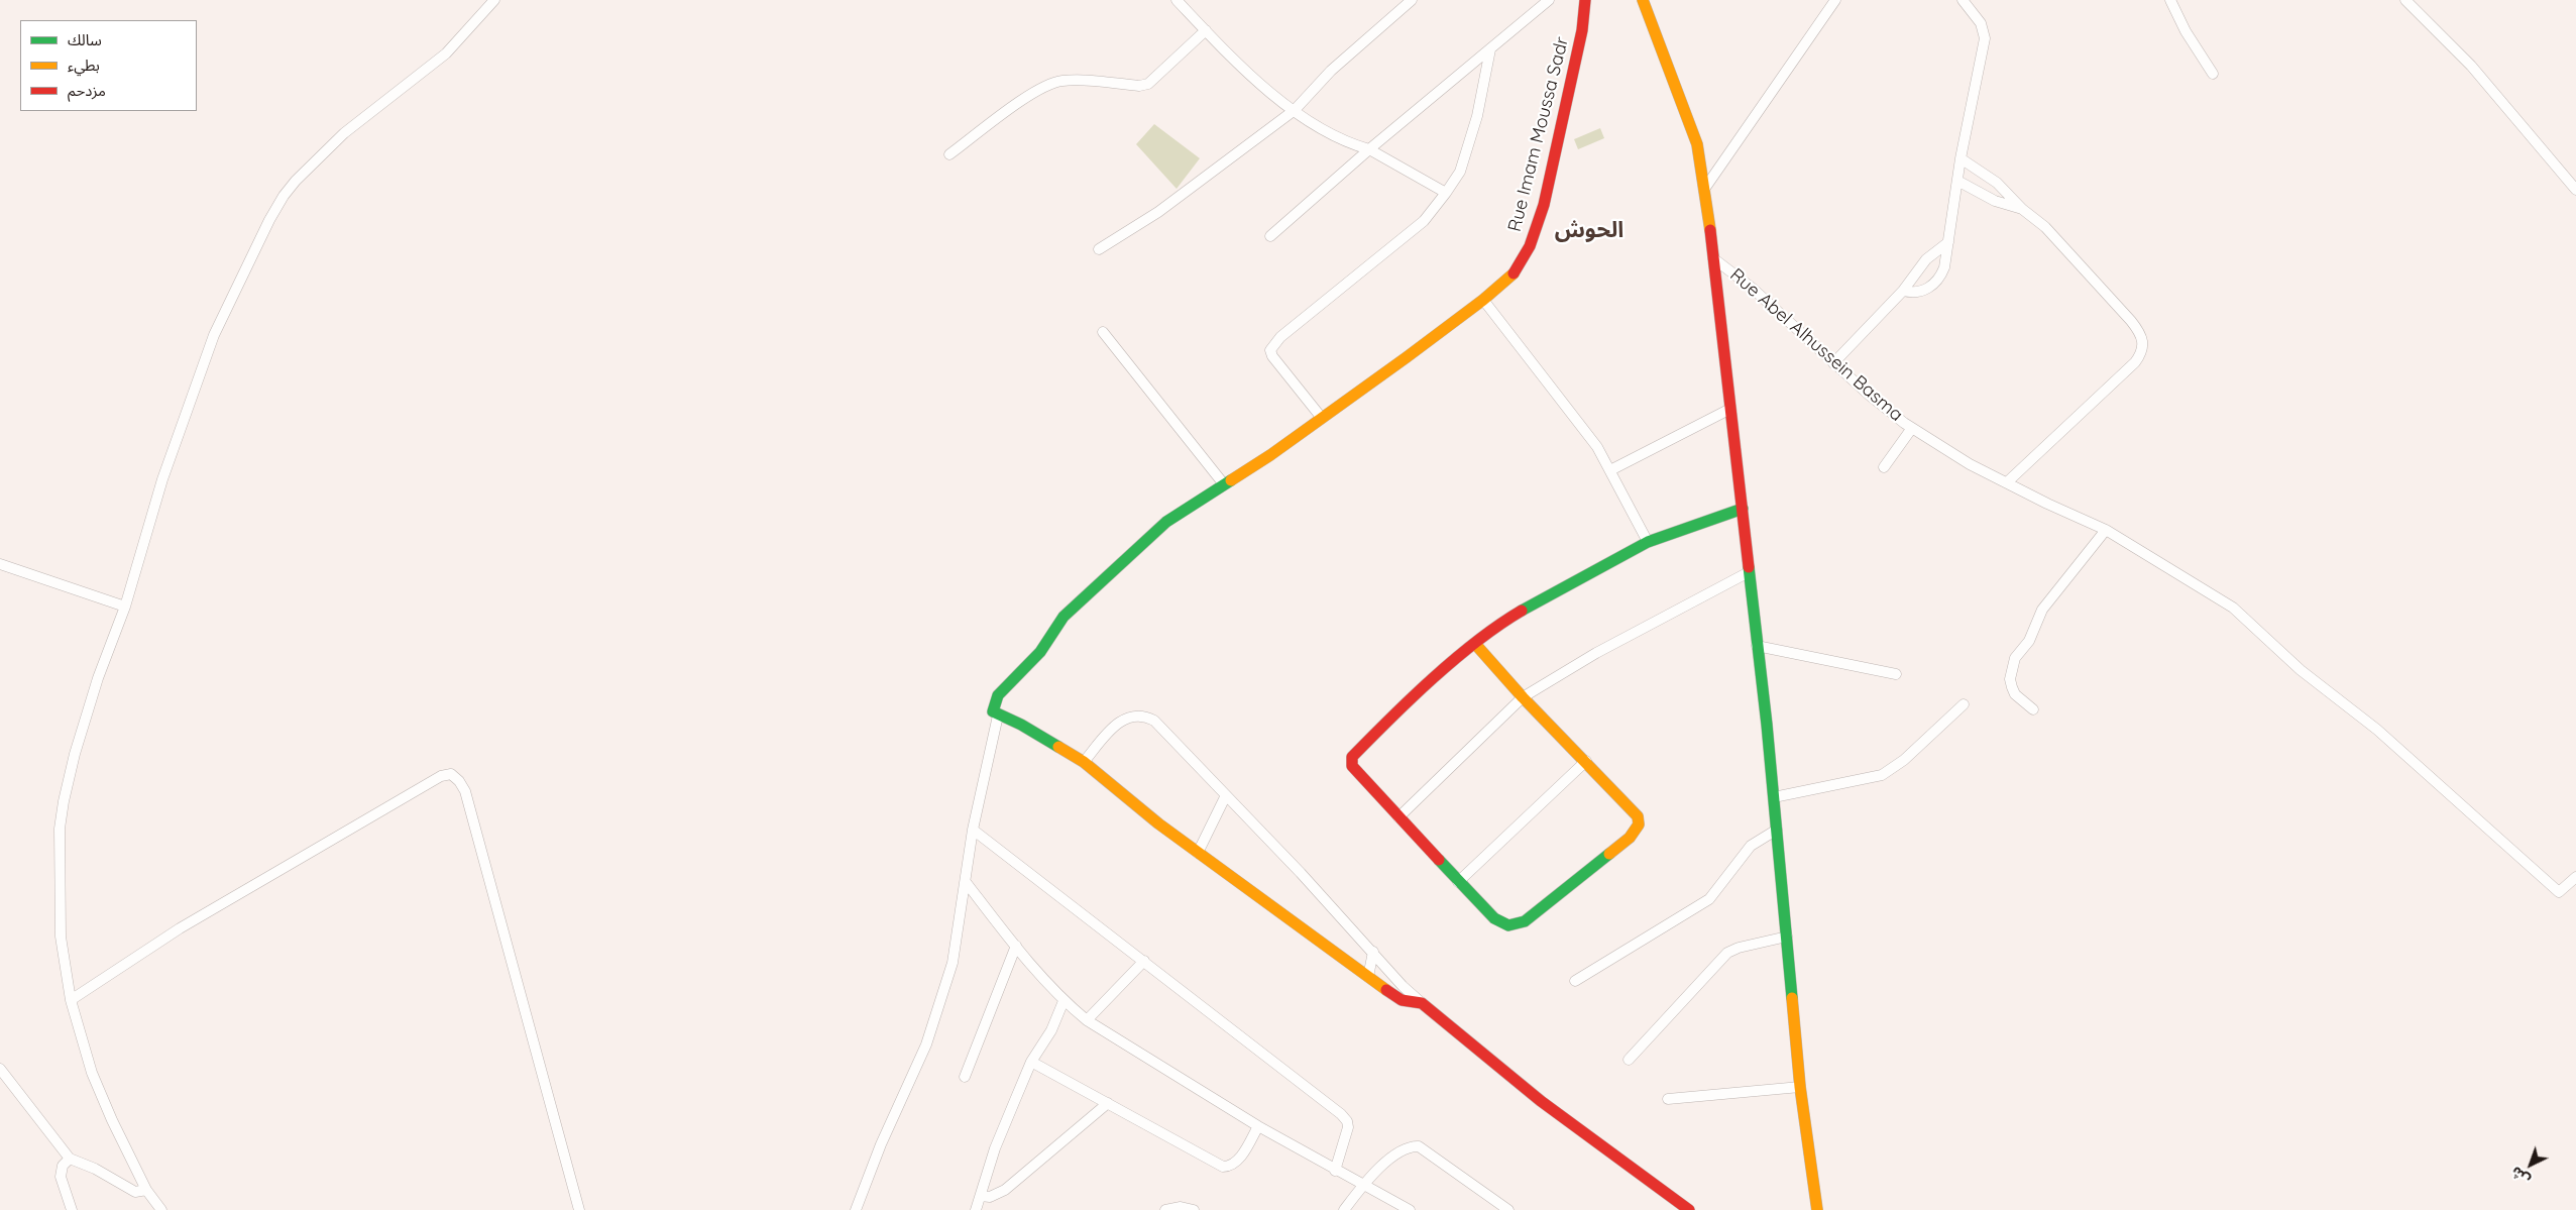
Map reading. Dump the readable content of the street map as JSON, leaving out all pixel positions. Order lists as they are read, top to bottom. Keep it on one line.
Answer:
{"streets":{"street":["Rue Imam Moussa Sadr","Rue Abel Alhussein Basma"]},"districts":["الحوش"],"legend":["سالك","بطيء","مزدحم"],"north":"bottom left"}
